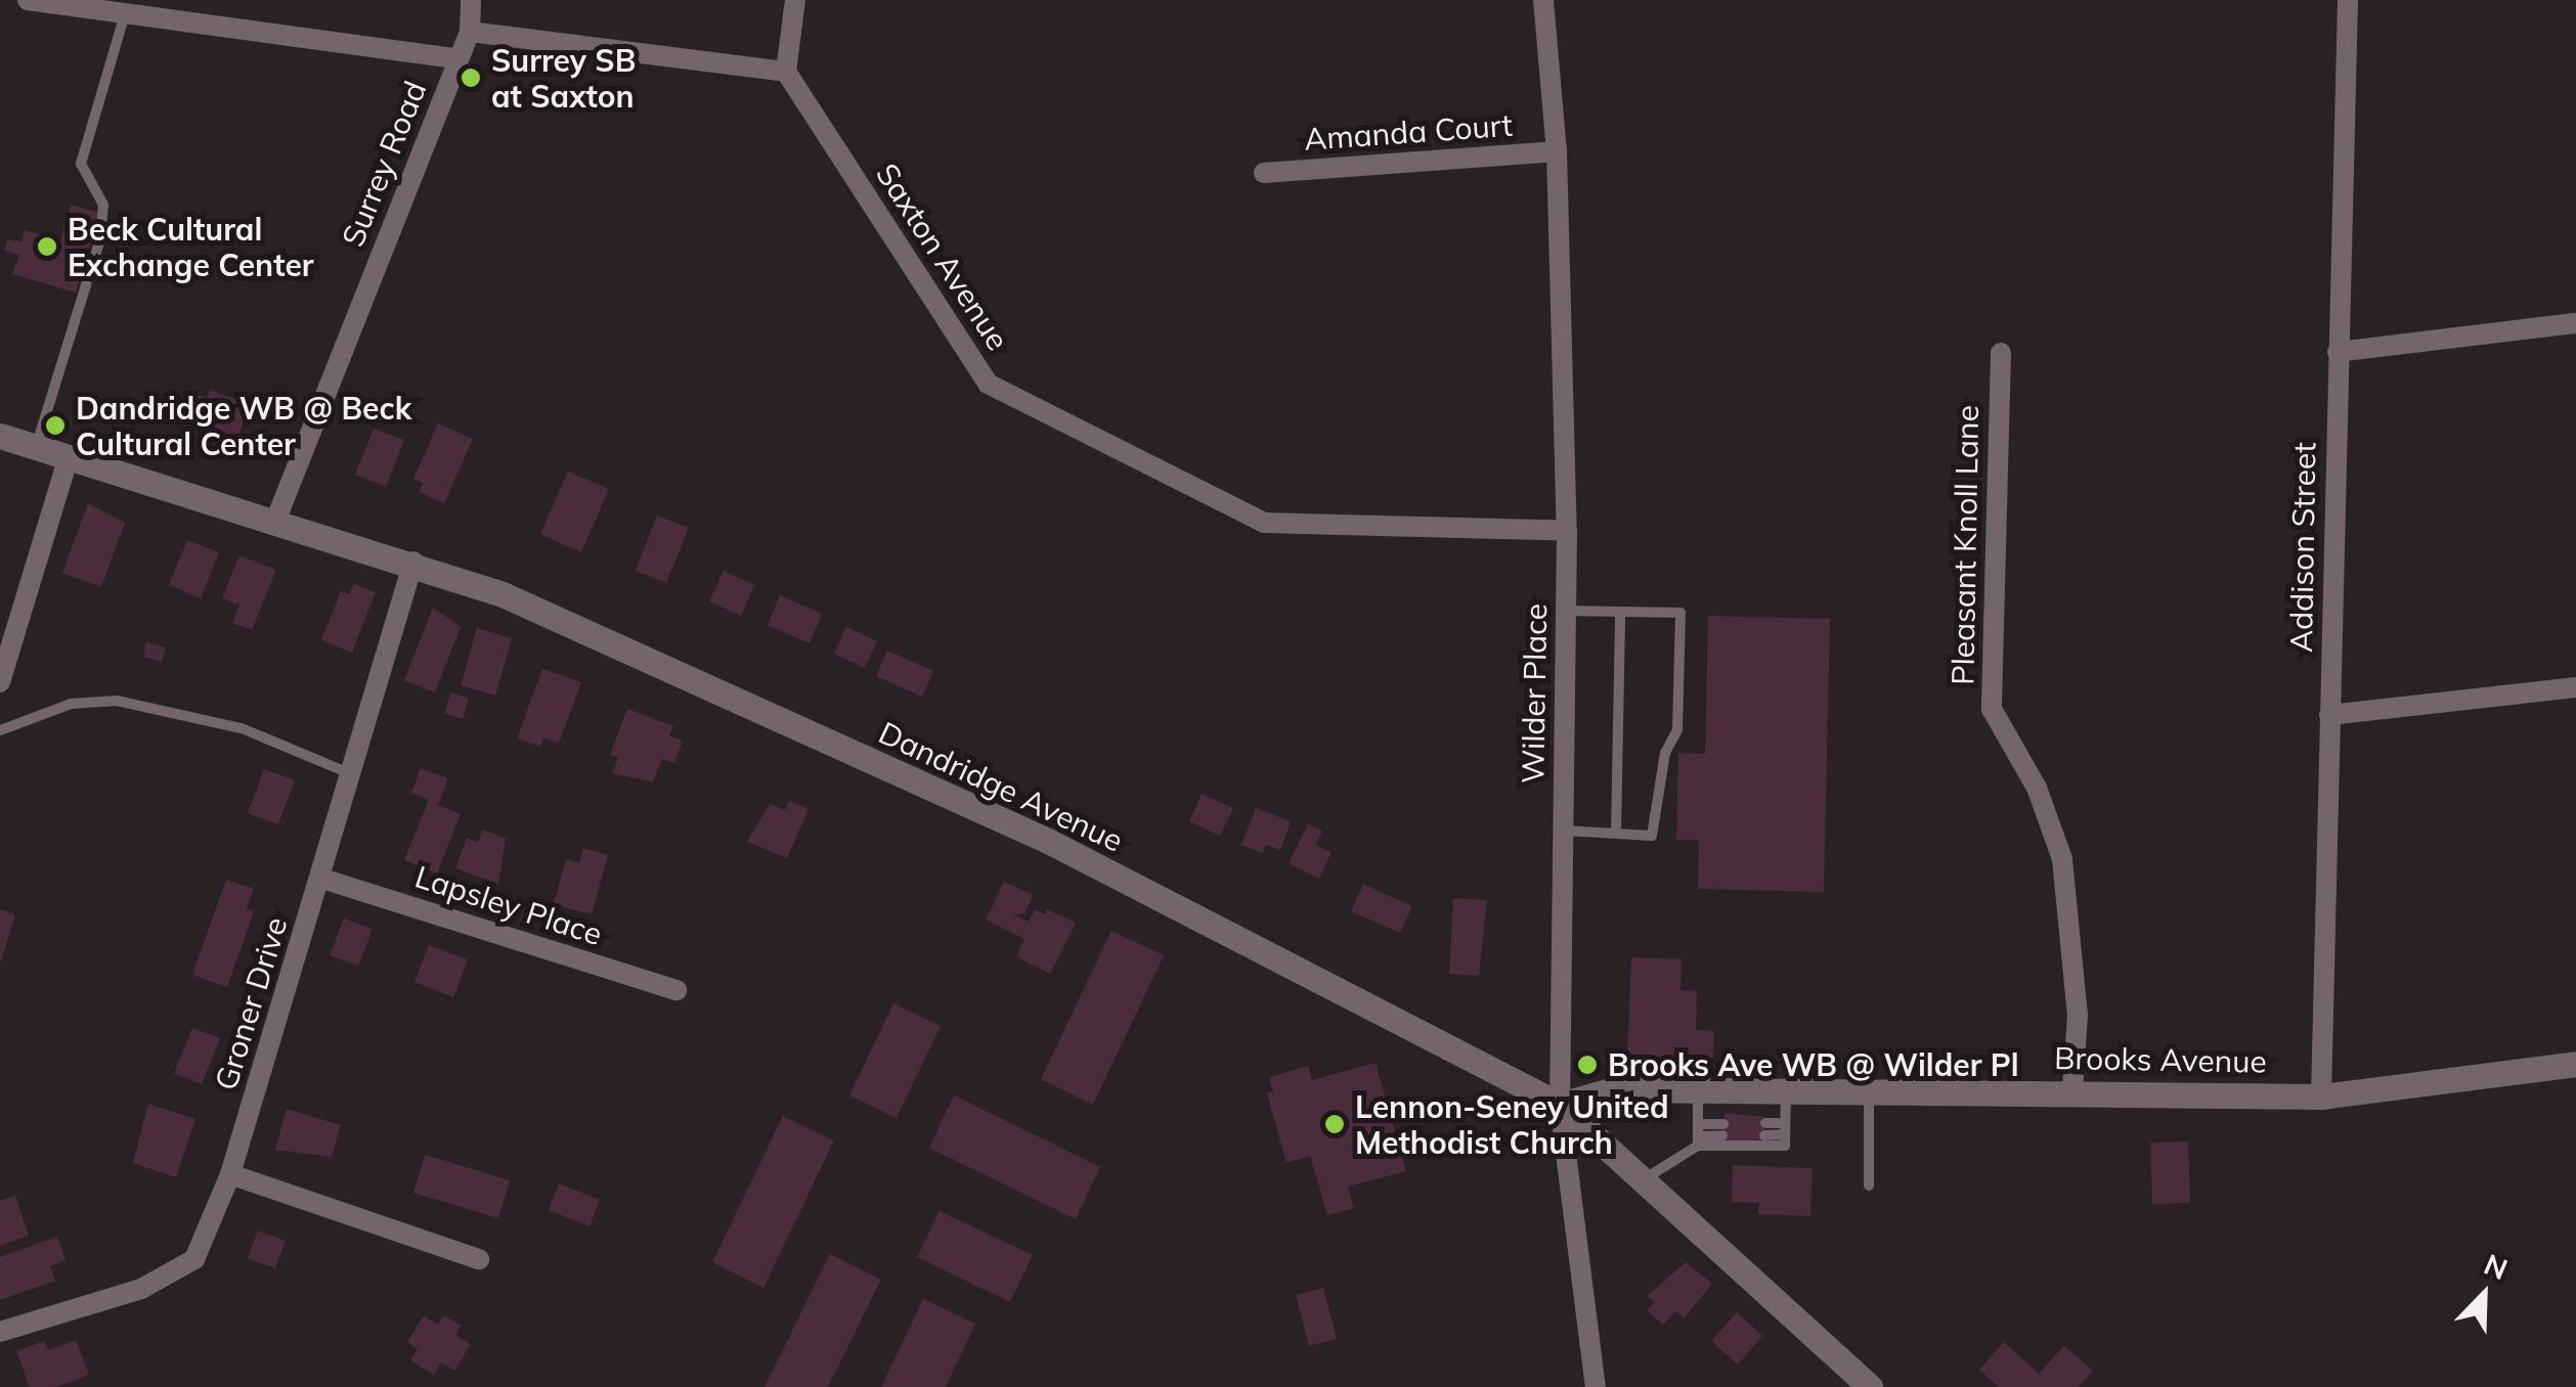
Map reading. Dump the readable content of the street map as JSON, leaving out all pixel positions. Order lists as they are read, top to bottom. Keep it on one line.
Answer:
{"streets":{"street":["Amanda Court","Surrey Road","Saxton Avenue","Pleasant Knoll Lane","Addison Street","Wilder Place","Dandridge Avenue","Lapsley Place","Groner Drive","Brooks Avenue"]},"crossings":[["Amanda Court","Wilder Place"],["Surrey Road","Dandridge Avenue"],["Saxton Avenue","Wilder Place"],["Pleasant Knoll Lane","Brooks Avenue"],["Addison Street","Brooks Avenue"],["Wilder Place","Dandridge Avenue"],["Wilder Place","Brooks Avenue"],["Dandridge Avenue","Groner Drive"],["Dandridge Avenue","Brooks Avenue"],["Lapsley Place","Groner Drive"]],"places":["Surrey SB at Saxton","Beck Cultural Exchange Center","Dandridge WB @ Beck Cultural Center","Brooks Ave WB @ Wilder Pl","Lennon-Seney United Methodist Church"],"north":"top right"}
